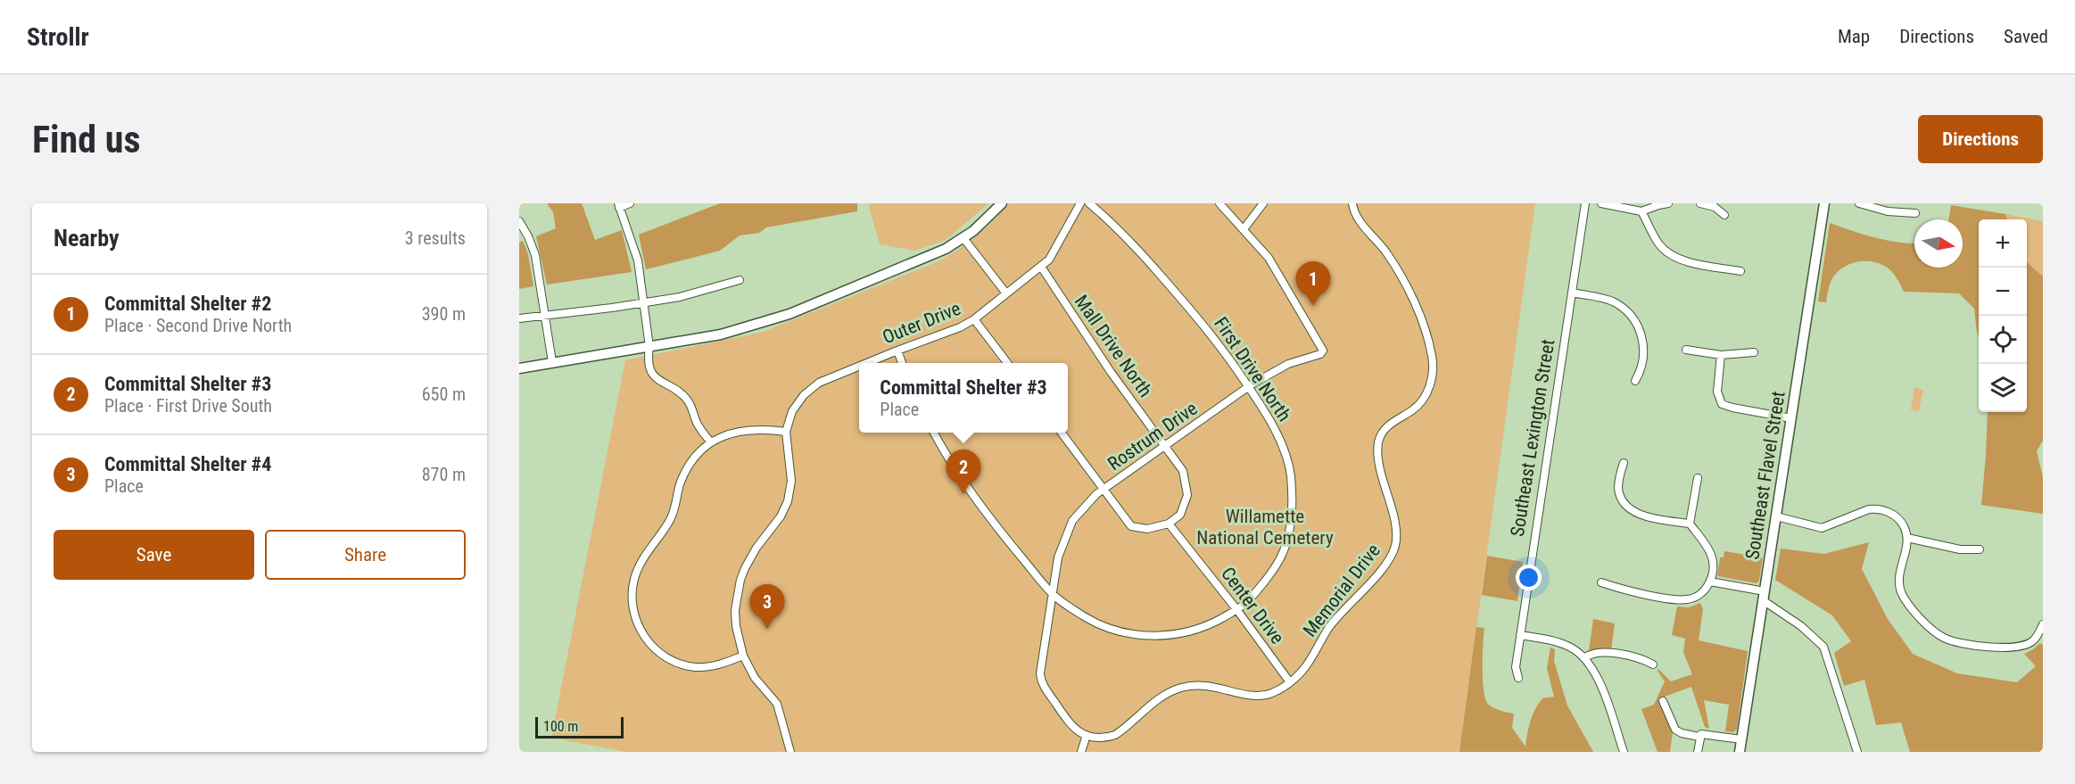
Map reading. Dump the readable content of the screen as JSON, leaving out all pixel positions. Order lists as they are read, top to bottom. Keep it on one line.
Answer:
{"streets":{"street":["Outer Drive","Mall Drive North","First Drive North","Rostrum Drive","Southeast Lexington Street","Southeast Flavel Street","Memorial Drive","Center Drive"]},"crossings":[["Outer Drive","Mall Drive North"],["Mall Drive North","Rostrum Drive"],["Mall Drive North","Center Drive"],["First Drive North","Rostrum Drive"],["First Drive North","Center Drive"],["Memorial Drive","Center Drive"]],"parks":["Willamette National Cemetery"],"scale_bar":"100 m","north":"right","page":{"header":"Strollr","nav":["Map","Directions","Saved"],"buttons":["Directions",["Save","Share"]],"title":"Find us","heading":["Nearby","3 results"],"map_buttons":["+","−"],"pins":["1","2","3"],"list":[{"mark":"1","name":"Committal Shelter #2","note":"Place · Second Drive North","value":"390 m"},{"mark":"2","name":"Committal Shelter #3","note":"Place · First Drive South","value":"650 m"},{"mark":"3","name":"Committal Shelter #4","note":"Place","value":"870 m"}],"popup":["Committal Shelter #3","Place"],"scale":"100 m"}}
